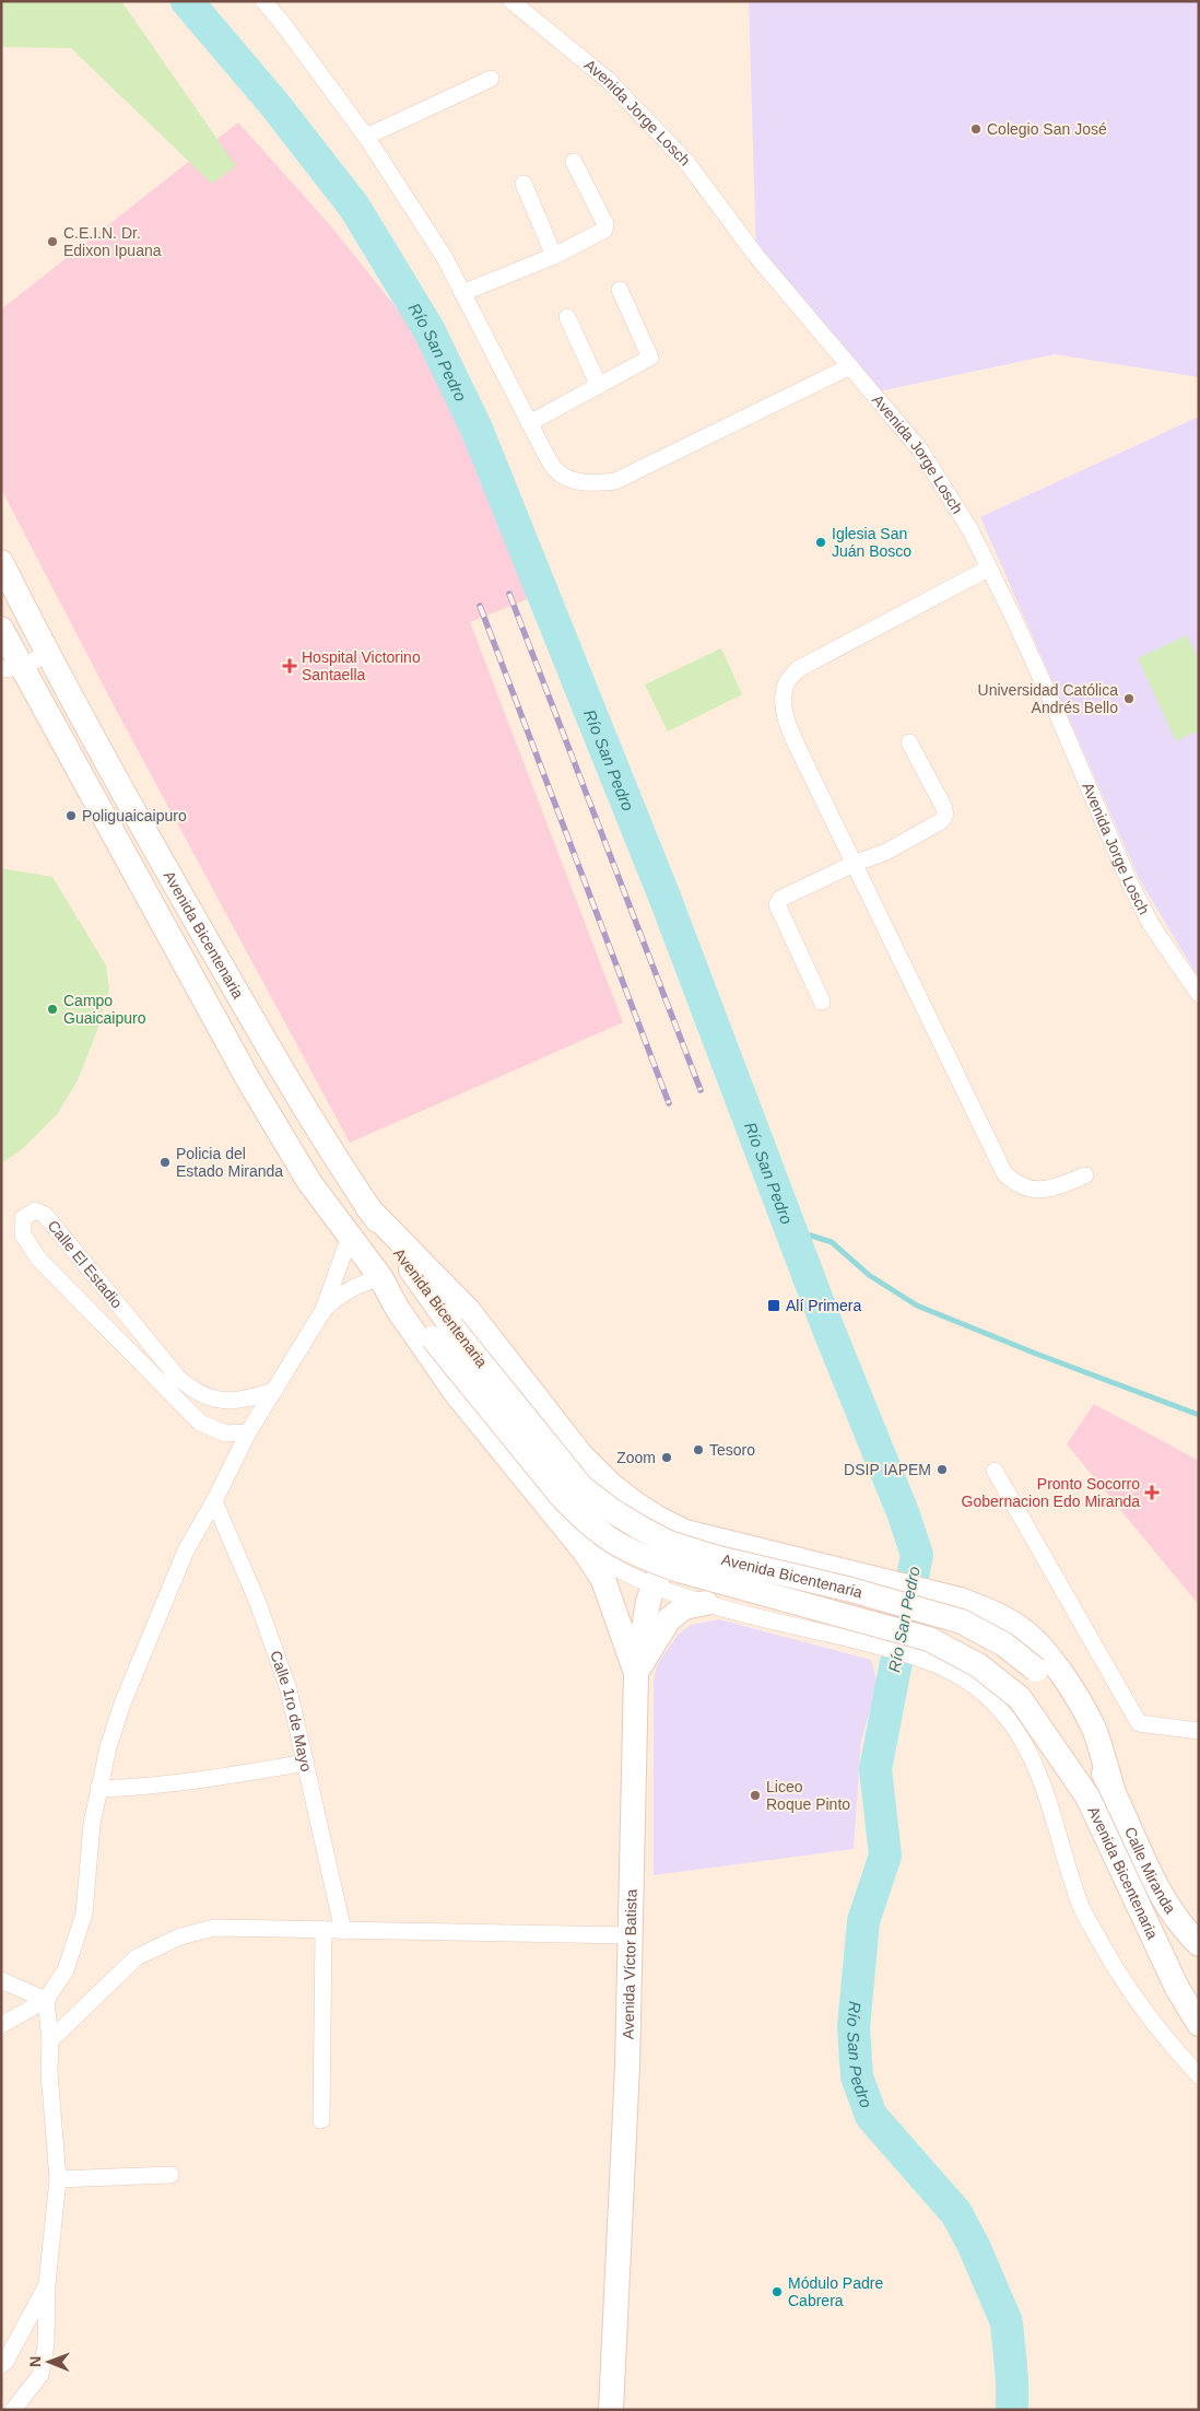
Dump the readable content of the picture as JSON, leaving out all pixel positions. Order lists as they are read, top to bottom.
{
  "streets": {
    "main road": ["Avenida Bicentenaria", "Calle Miranda", "Avenida Víctor Batista"],
    "street": ["Avenida Jorge Losch", "Calle El Estadio", "Calle 1ro de Mayo"]
  },
  "crossings": [
    ["Avenida Bicentenaria", "Calle Miranda"]
  ],
  "water": ["Río San Pedro"],
  "places": {
    "other": [
      "Colegio San José",
      "C.E.I.N. Dr. Edixon Ipuana",
      "Iglesia San Juán Bosco",
      "Universidad Católica Andrés Bello",
      "Poliguaicaipuro",
      "Campo Guaicaipuro",
      "Policia del Estado Miranda",
      "Tesoro",
      "Zoom",
      "DSIP IAPEM",
      "Liceo Roque Pinto",
      "Módulo Padre Cabrera"
    ],
    "health": ["Hospital Victorino Santaella", "Pronto Socorro Gobernacion Edo Miranda"],
    "transit": ["Alí Primera"]
  },
  "north": "left"
}
